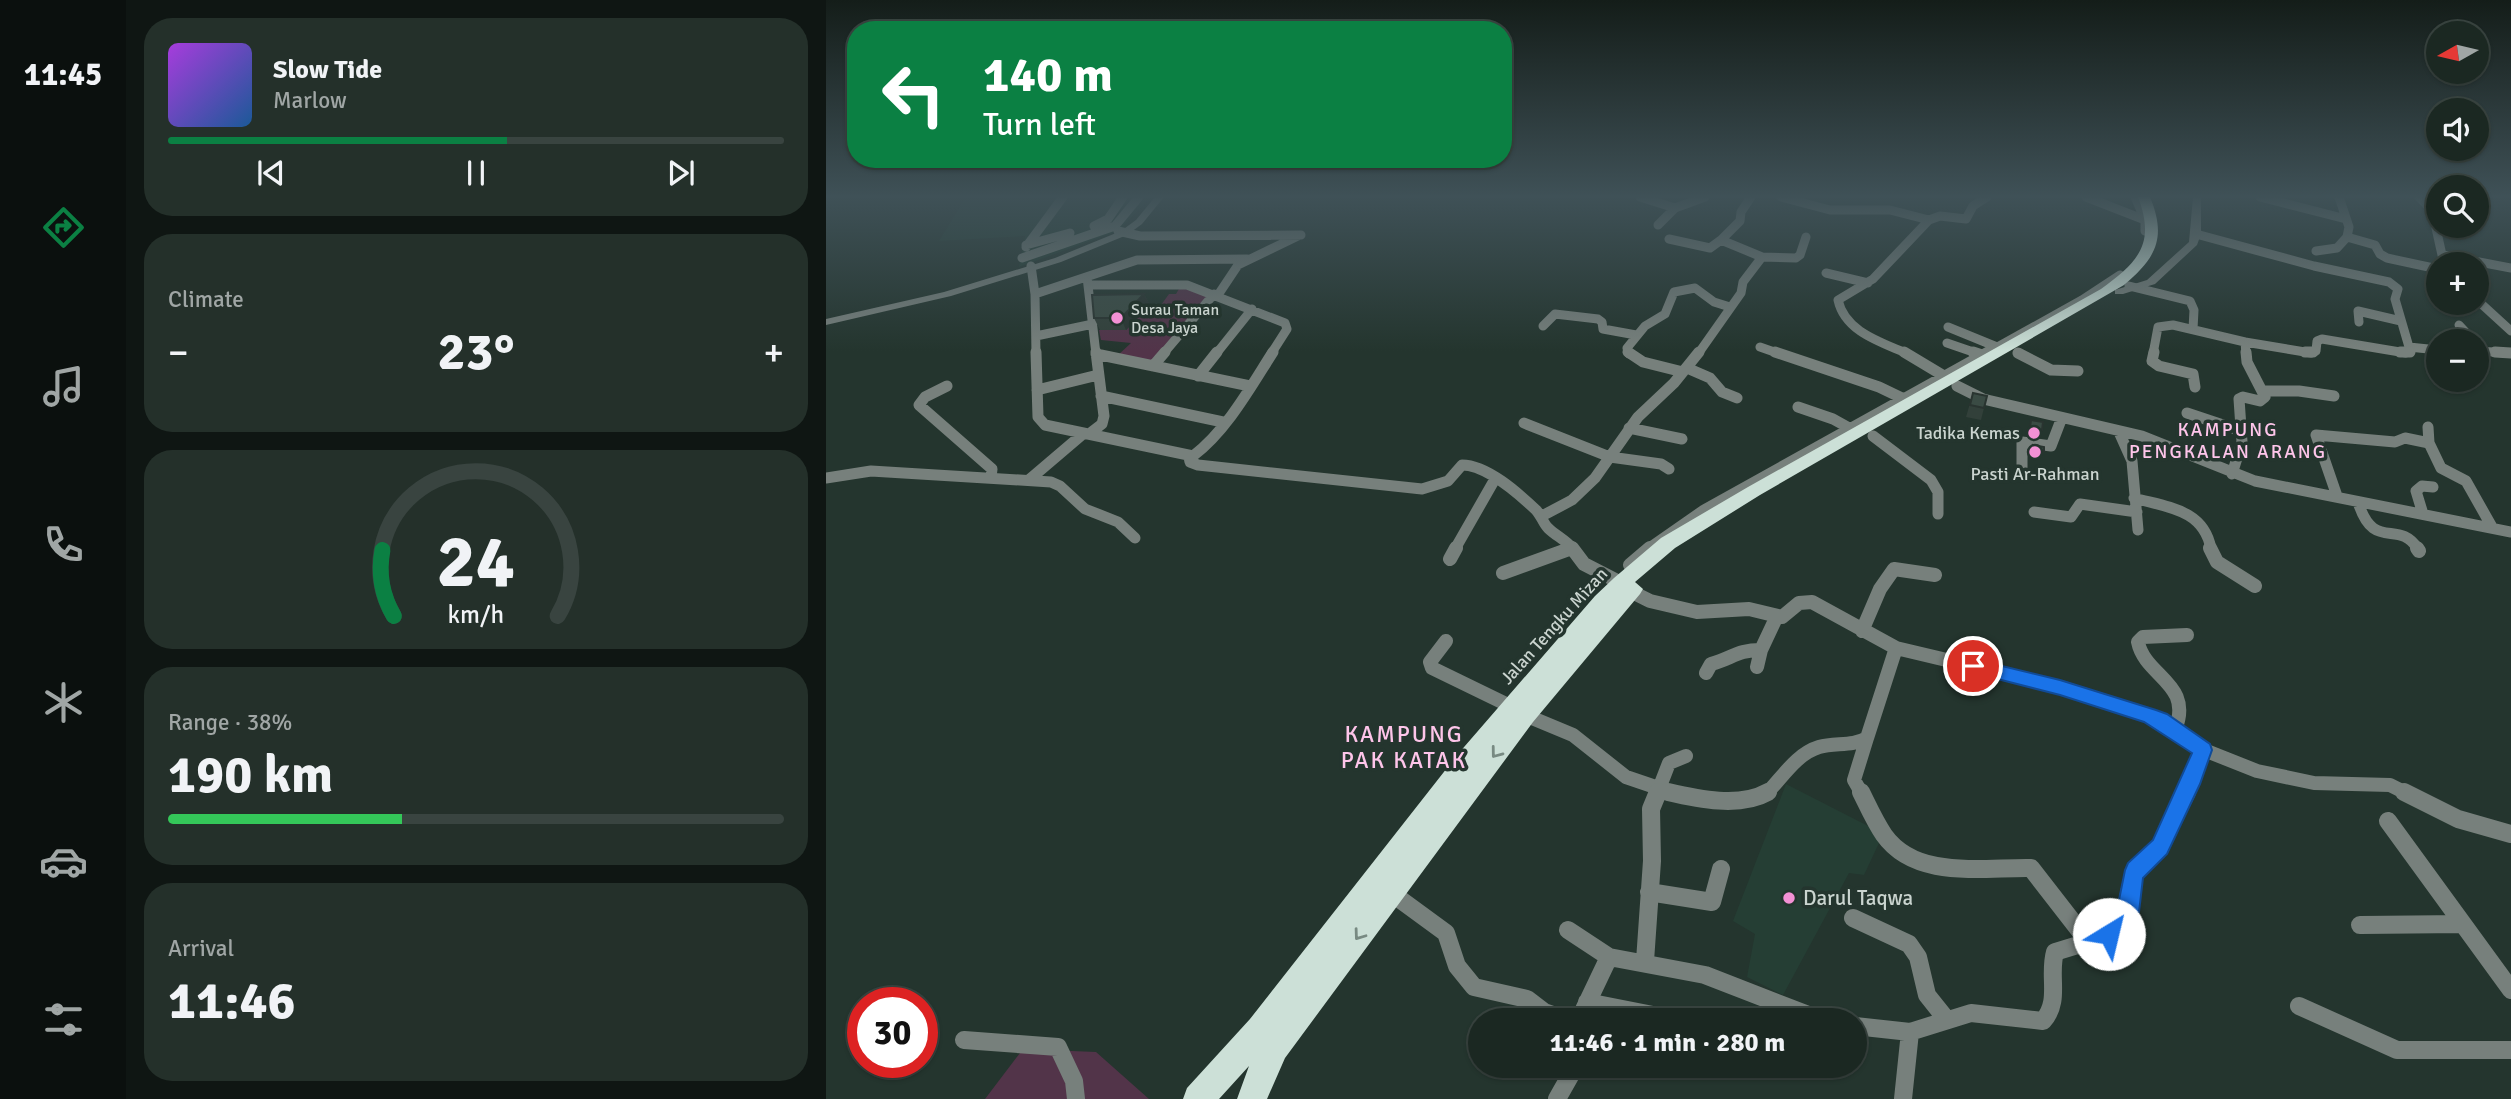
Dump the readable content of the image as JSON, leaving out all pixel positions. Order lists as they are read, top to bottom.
{
  "streets": {
    "highway": ["Jalan Tengku Mizan"]
  },
  "districts": ["KAMPUNG PENGKALAN ARANG", "KAMPUNG PAK KATAK"],
  "places": [
    "Surau Taman Desa Jaya",
    "Tadika Kemas",
    "Pasti Ar-Rahman",
    "Darul Taqwa"
  ],
  "north": "left",
  "page": {
    "tabs": "11:45",
    "map_buttons": ["+", "−"],
    "turn": ["140 m", "Turn left"],
    "song": ["Slow Tide", "Marlow"],
    "tile": [
      "Climate",
      ["Range · 38%", "190 km"],
      ["Arrival", "11:46"]
    ],
    "heat": ["−", "23°", "+"],
    "limit": "30",
    "trip": "11:46 · 1 min · 280 m",
    "gauge": ["24", "km/h"]
  }
}
